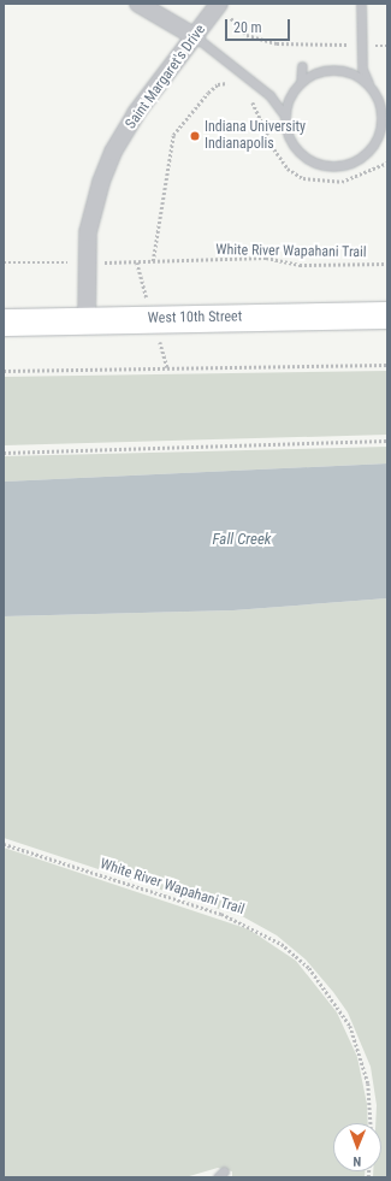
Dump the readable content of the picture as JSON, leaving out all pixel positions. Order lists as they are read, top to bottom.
{
  "streets": {
    "main road": ["West 10th Street"],
    "street": ["Saint Margaret's Drive"],
    "path": ["White River Wapahani Trail"]
  },
  "crossings": [
    ["Saint Margaret's Drive", "West 10th Street"]
  ],
  "water": ["Fall Creek"],
  "places": ["Indiana University Indianapolis"],
  "scale_bar": "20 m",
  "north": "bottom"
}
